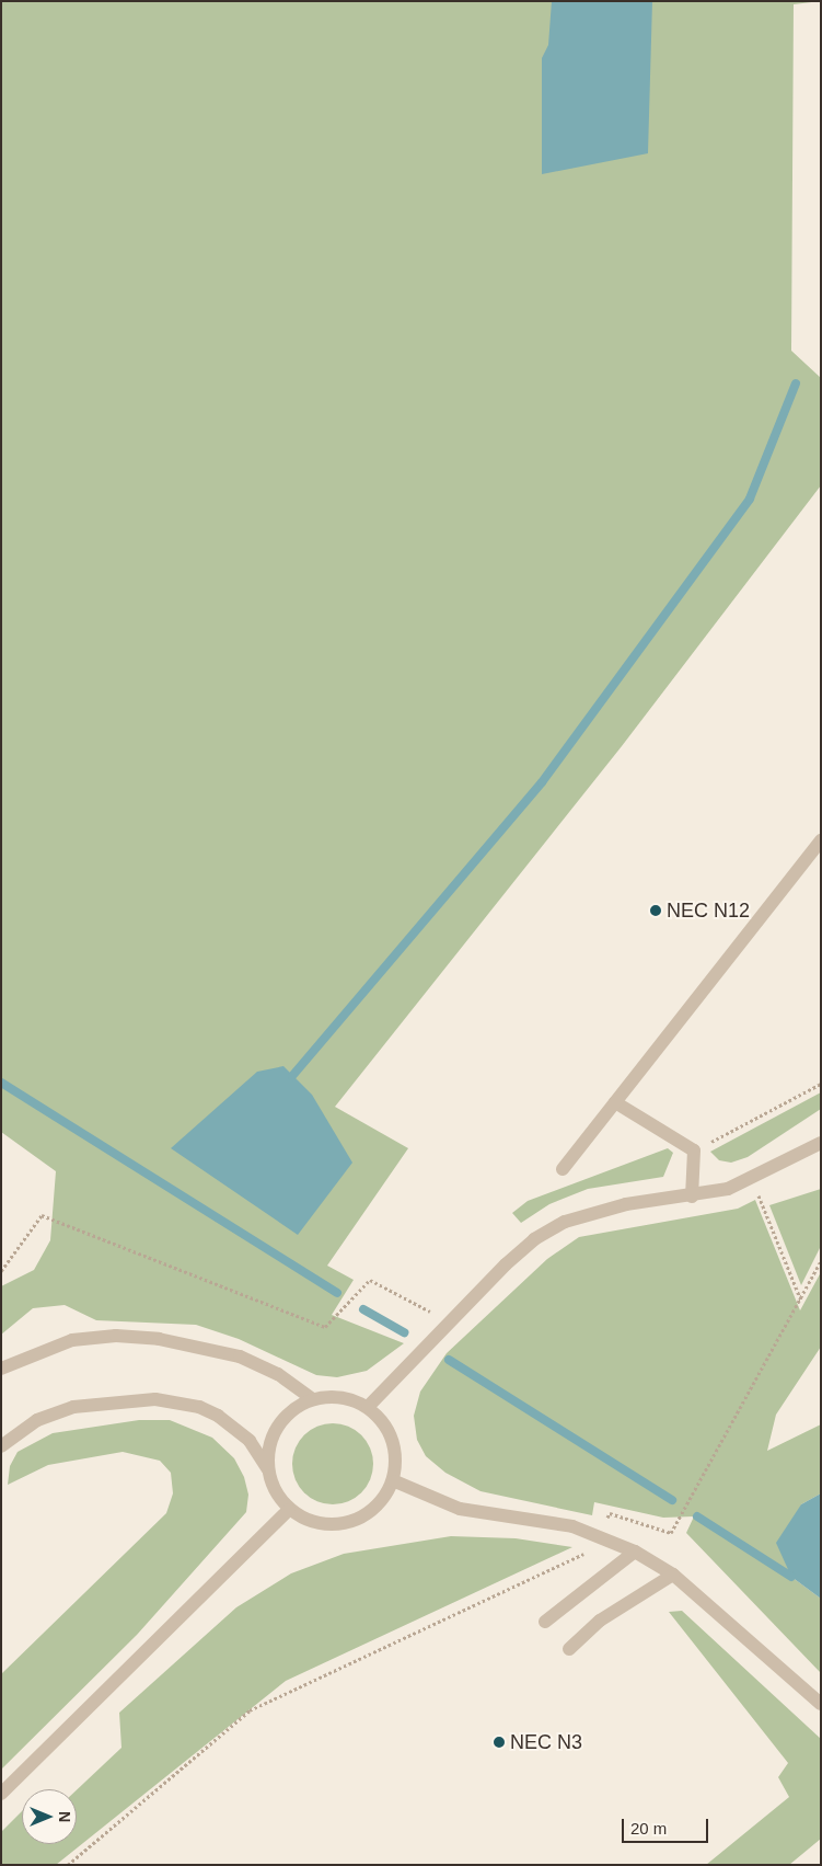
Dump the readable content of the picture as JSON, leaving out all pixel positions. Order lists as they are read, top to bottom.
{
  "places": ["NEC N12", "NEC N3"],
  "scale_bar": "20 m",
  "north": "right"
}
